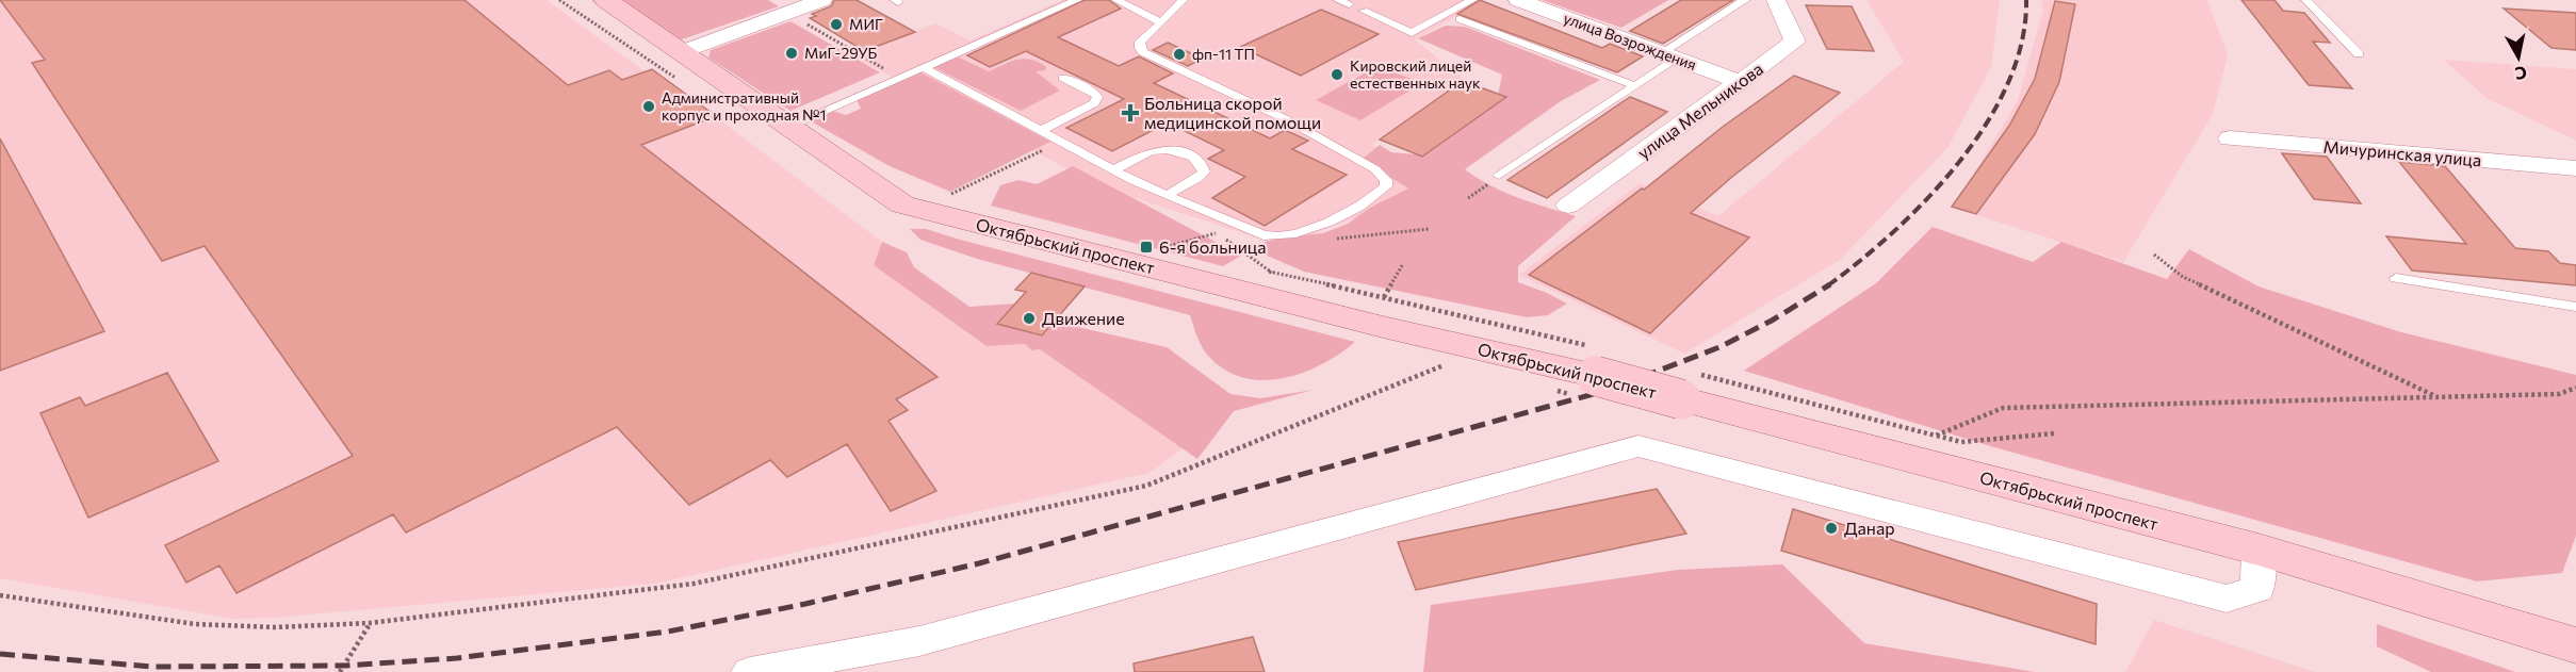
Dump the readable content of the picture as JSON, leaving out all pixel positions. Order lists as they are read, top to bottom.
{
  "streets": {
    "main road": ["Октябрьский проспект"],
    "street": ["улица Возрождения", "улица Мельникова", "Мичуринская улица"]
  },
  "crossings": [
    ["улица Возрождения", "улица Мельникова"]
  ],
  "places": {
    "other": [
      "МИГ",
      "МиГ-29УБ",
      "фп-11 ТП",
      "Кировский лицей естественных наук",
      "Административный корпус и проходная №1",
      "Движение",
      "Данар"
    ],
    "health": ["Больница скорой медицинской помощи"],
    "transit": ["6-я больница"]
  },
  "north": "bottom"
}
